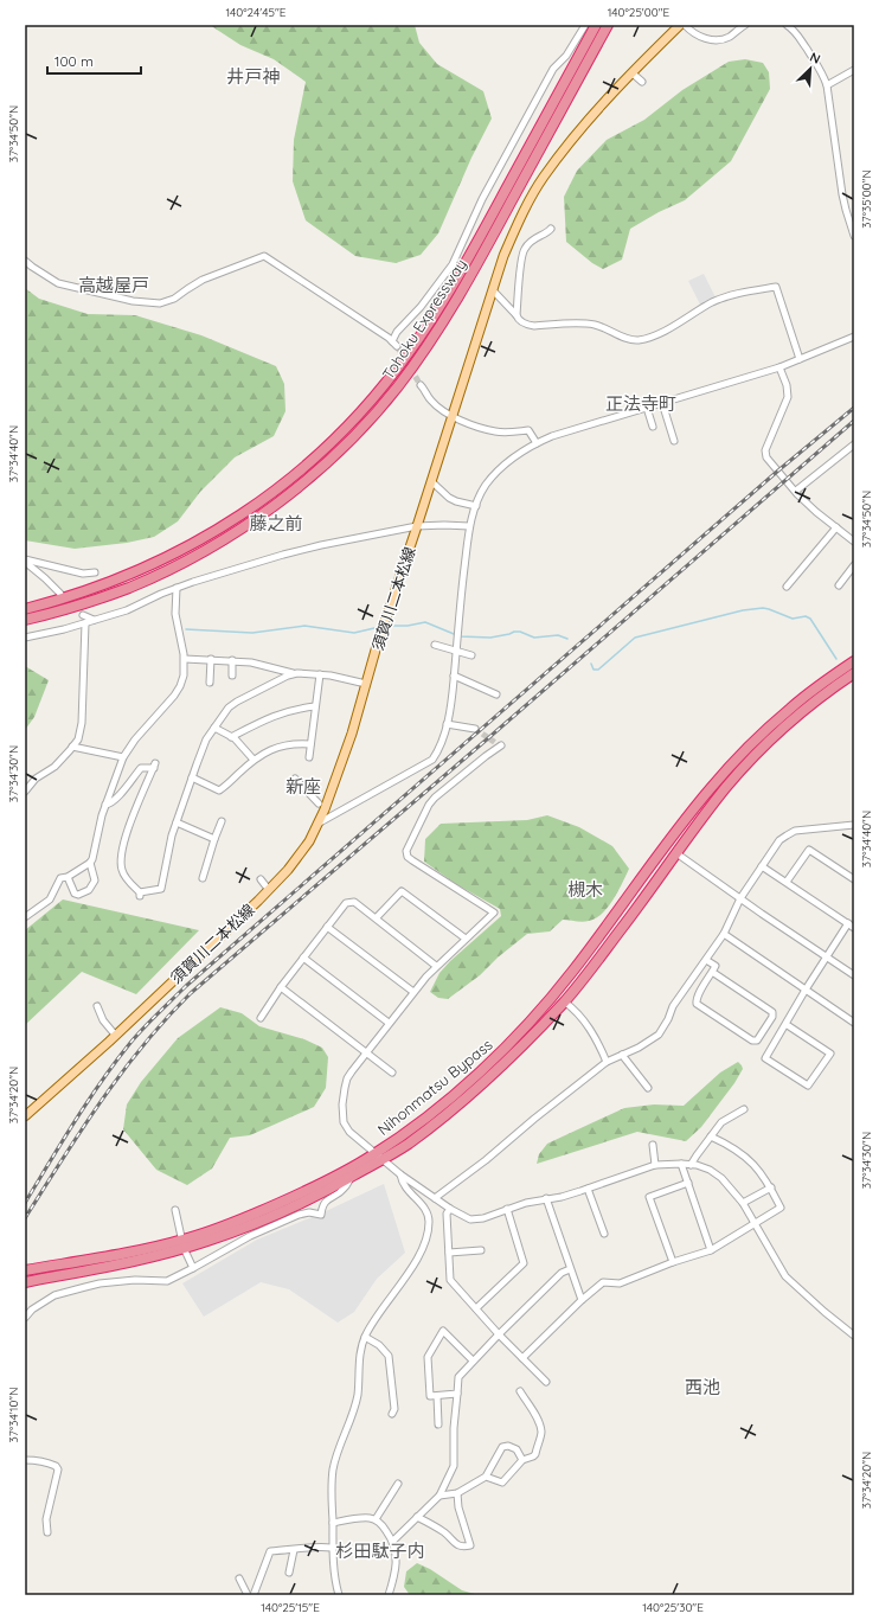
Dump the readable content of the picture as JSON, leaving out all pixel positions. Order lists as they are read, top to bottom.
{
  "streets": {
    "highway": ["Tohoku Expressway", "Nihonmatsu Bypass"],
    "main road": ["須賀川二本松線"]
  },
  "districts": [
    "井戸神",
    "高越屋戸",
    "正法寺町",
    "藤之前",
    "新座",
    "槻木",
    "西池",
    "杉田駄子内"
  ],
  "scale_bar": "100 m",
  "north": "top right",
  "coordinates": [
    "140°24'45\"E",
    "140°25'00\"E",
    "37°34'50\"N",
    "37°35'00\"N",
    "37°34'40\"N",
    "37°34'30\"N",
    "37°34'20\"N",
    "37°34'10\"N",
    "140°25'15\"E",
    "140°25'30\"E"
  ]
}
